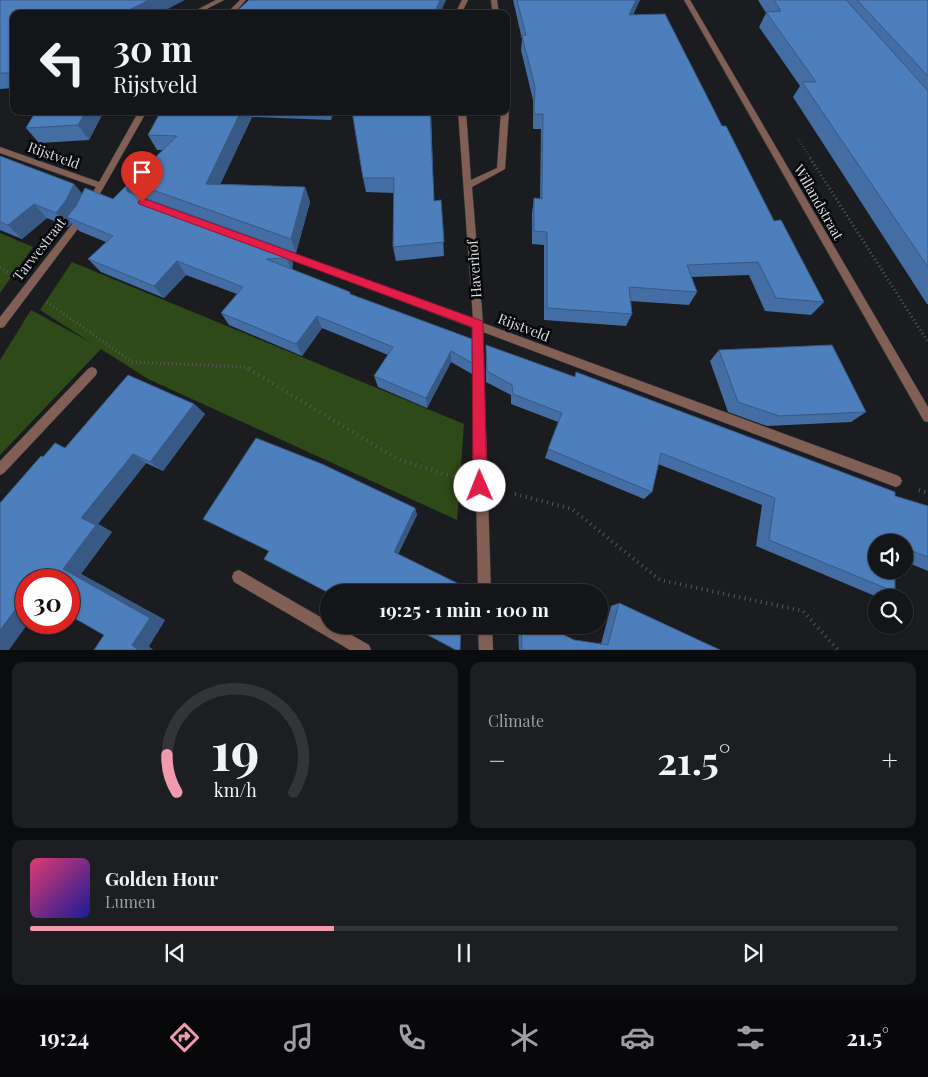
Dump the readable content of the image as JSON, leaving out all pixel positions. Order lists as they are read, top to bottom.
{
  "streets": {
    "street": [
      "Rijstveld",
      "Willandstraat",
      "Tarwestraat",
      "Haverhof"
    ]
  },
  "crossings": [
    ["Rijstveld", "Tarwestraat"],
    ["Rijstveld", "Haverhof"]
  ],
  "page": {
    "turn": ["30 m", "Rijstveld"],
    "limit": "30",
    "trip": "19:25 · 1 min · 100 m",
    "tile": "Climate",
    "heat": ["−", "21.5°", "+"],
    "song": ["Golden Hour", "Lumen"],
    "tabs": ["19:24", "21.5°"],
    "gauge": ["19", "km/h"]
  }
}
